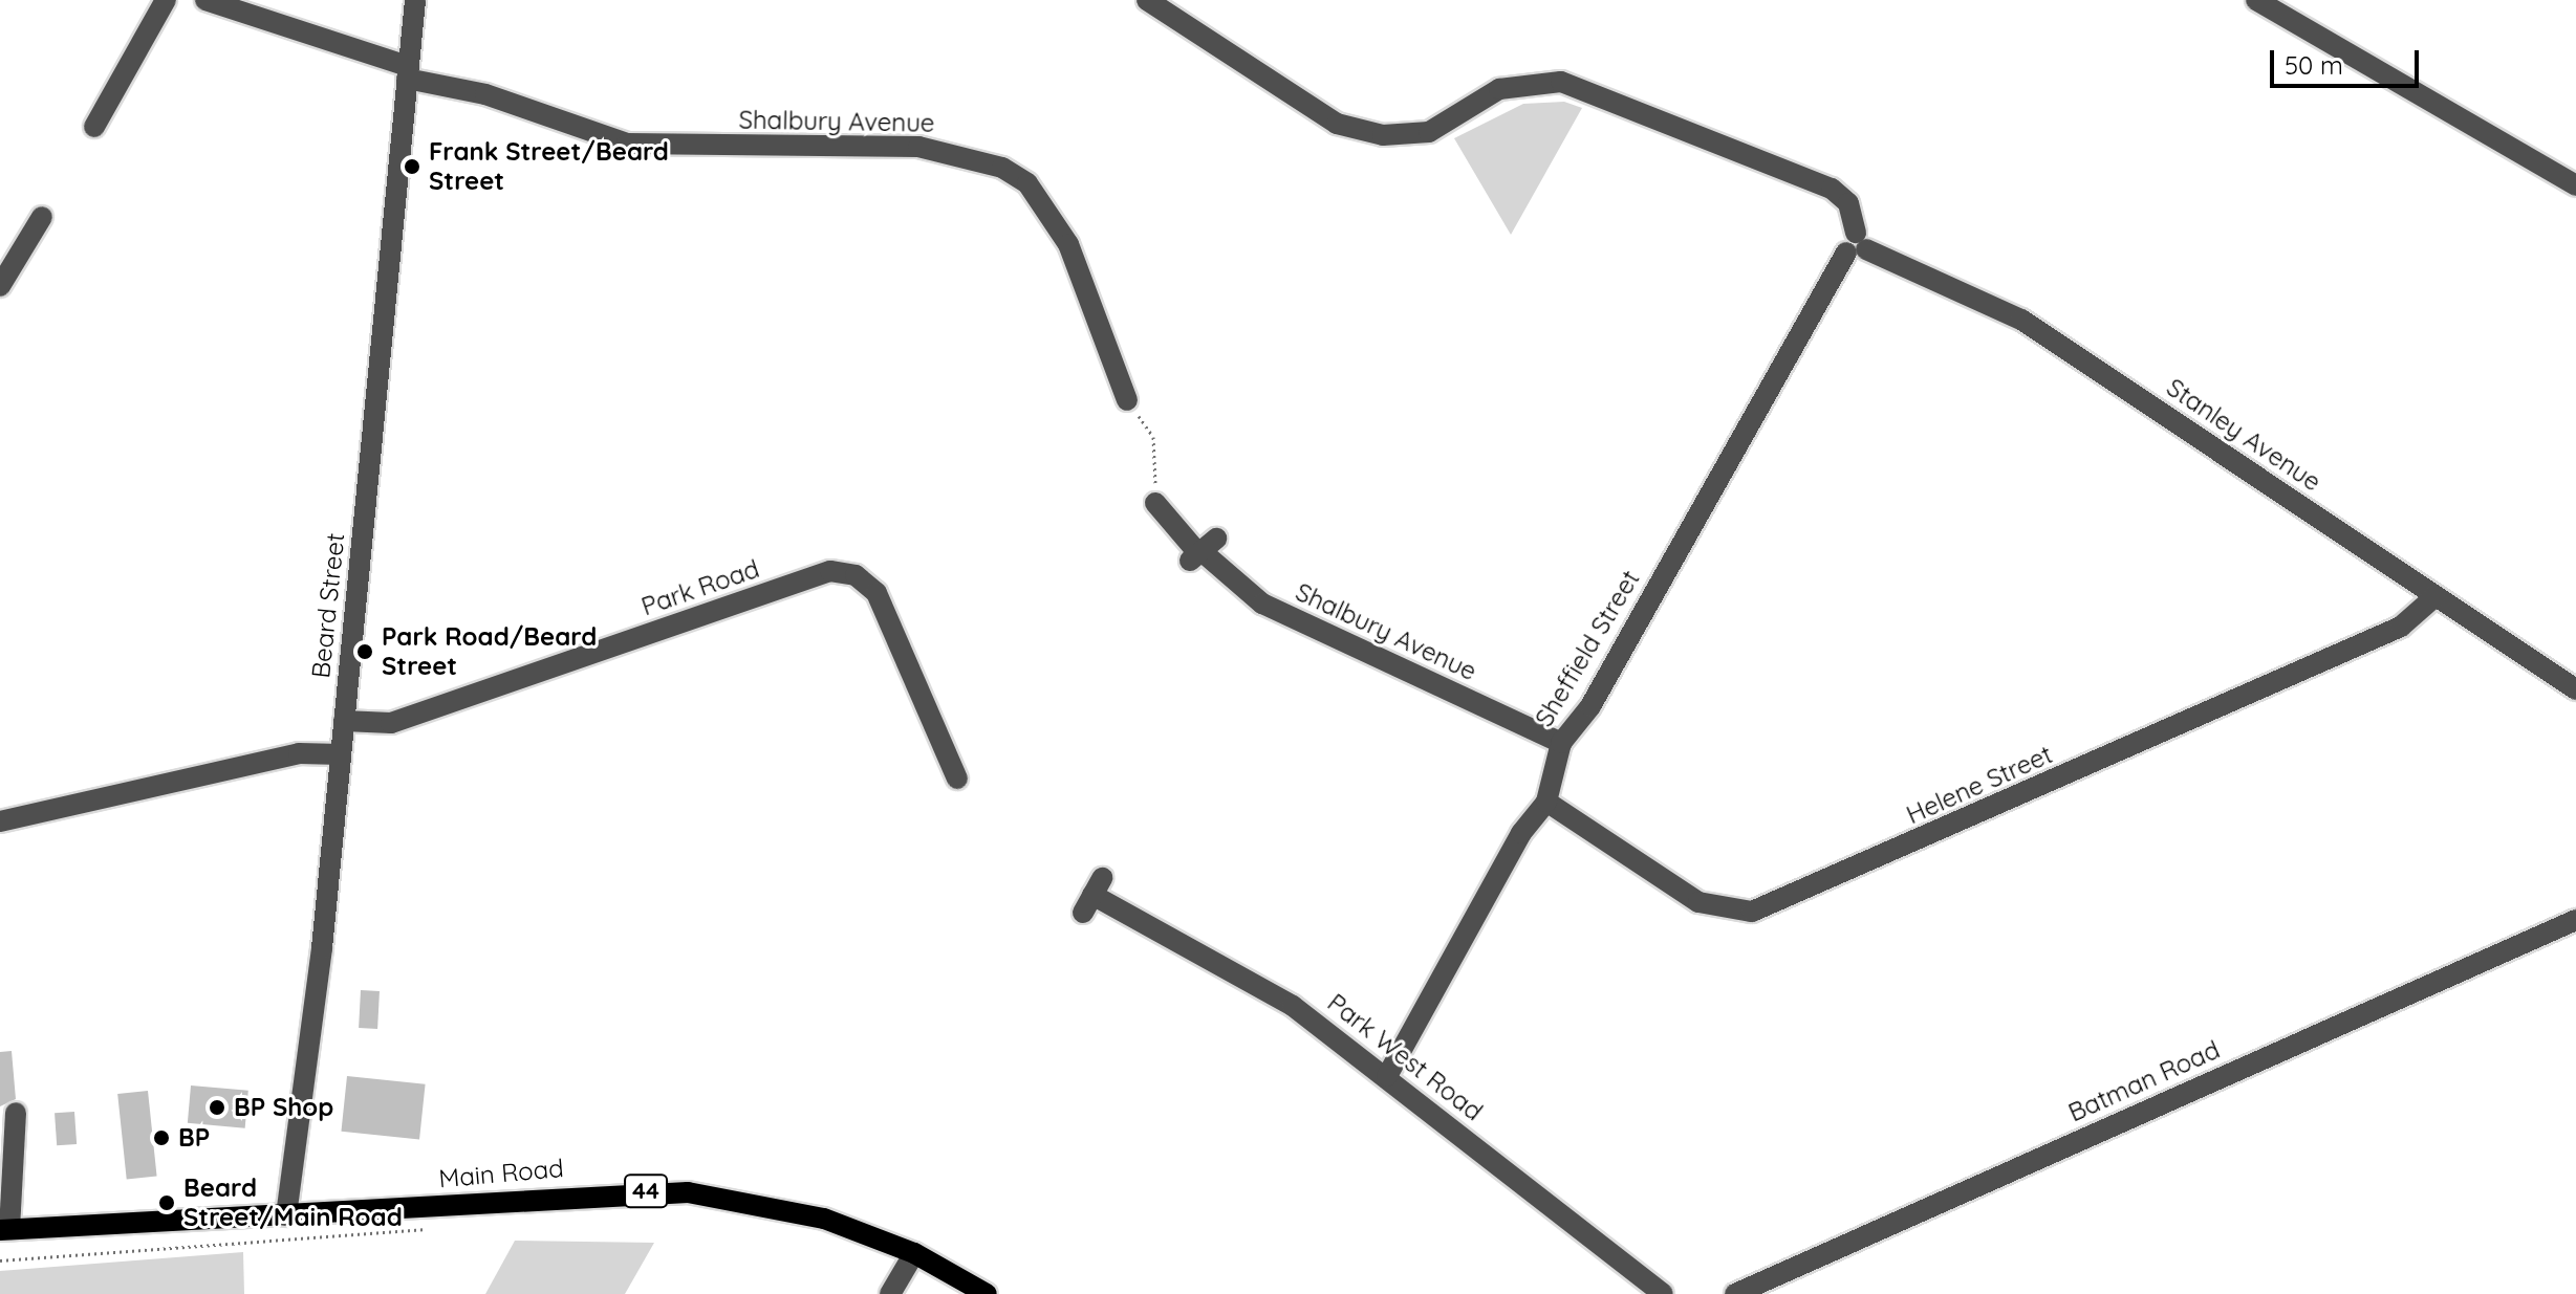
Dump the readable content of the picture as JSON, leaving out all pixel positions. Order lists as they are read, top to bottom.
{
  "streets": {
    "main road": ["Main Road", "44"],
    "street": [
      "Shalbury Avenue",
      "Stanley Avenue",
      "Park Road",
      "Beard Street",
      "Sheffield Street",
      "Helene Street",
      "Park West Road",
      "Batman Road"
    ]
  },
  "crossings": [
    ["Shalbury Avenue", "Beard Street"],
    ["Shalbury Avenue", "Sheffield Street"],
    ["Stanley Avenue", "Sheffield Street"],
    ["Stanley Avenue", "Helene Street"],
    ["Park Road", "Beard Street"],
    ["Beard Street", "Main Road"],
    ["Sheffield Street", "Helene Street"],
    ["Sheffield Street", "Park West Road"]
  ],
  "places": [
    "Frank Street/Beard Street",
    "Park Road/Beard Street",
    "BP Shop",
    "BP",
    "Beard Street/Main Road"
  ],
  "scale_bar": "50 m"
}
